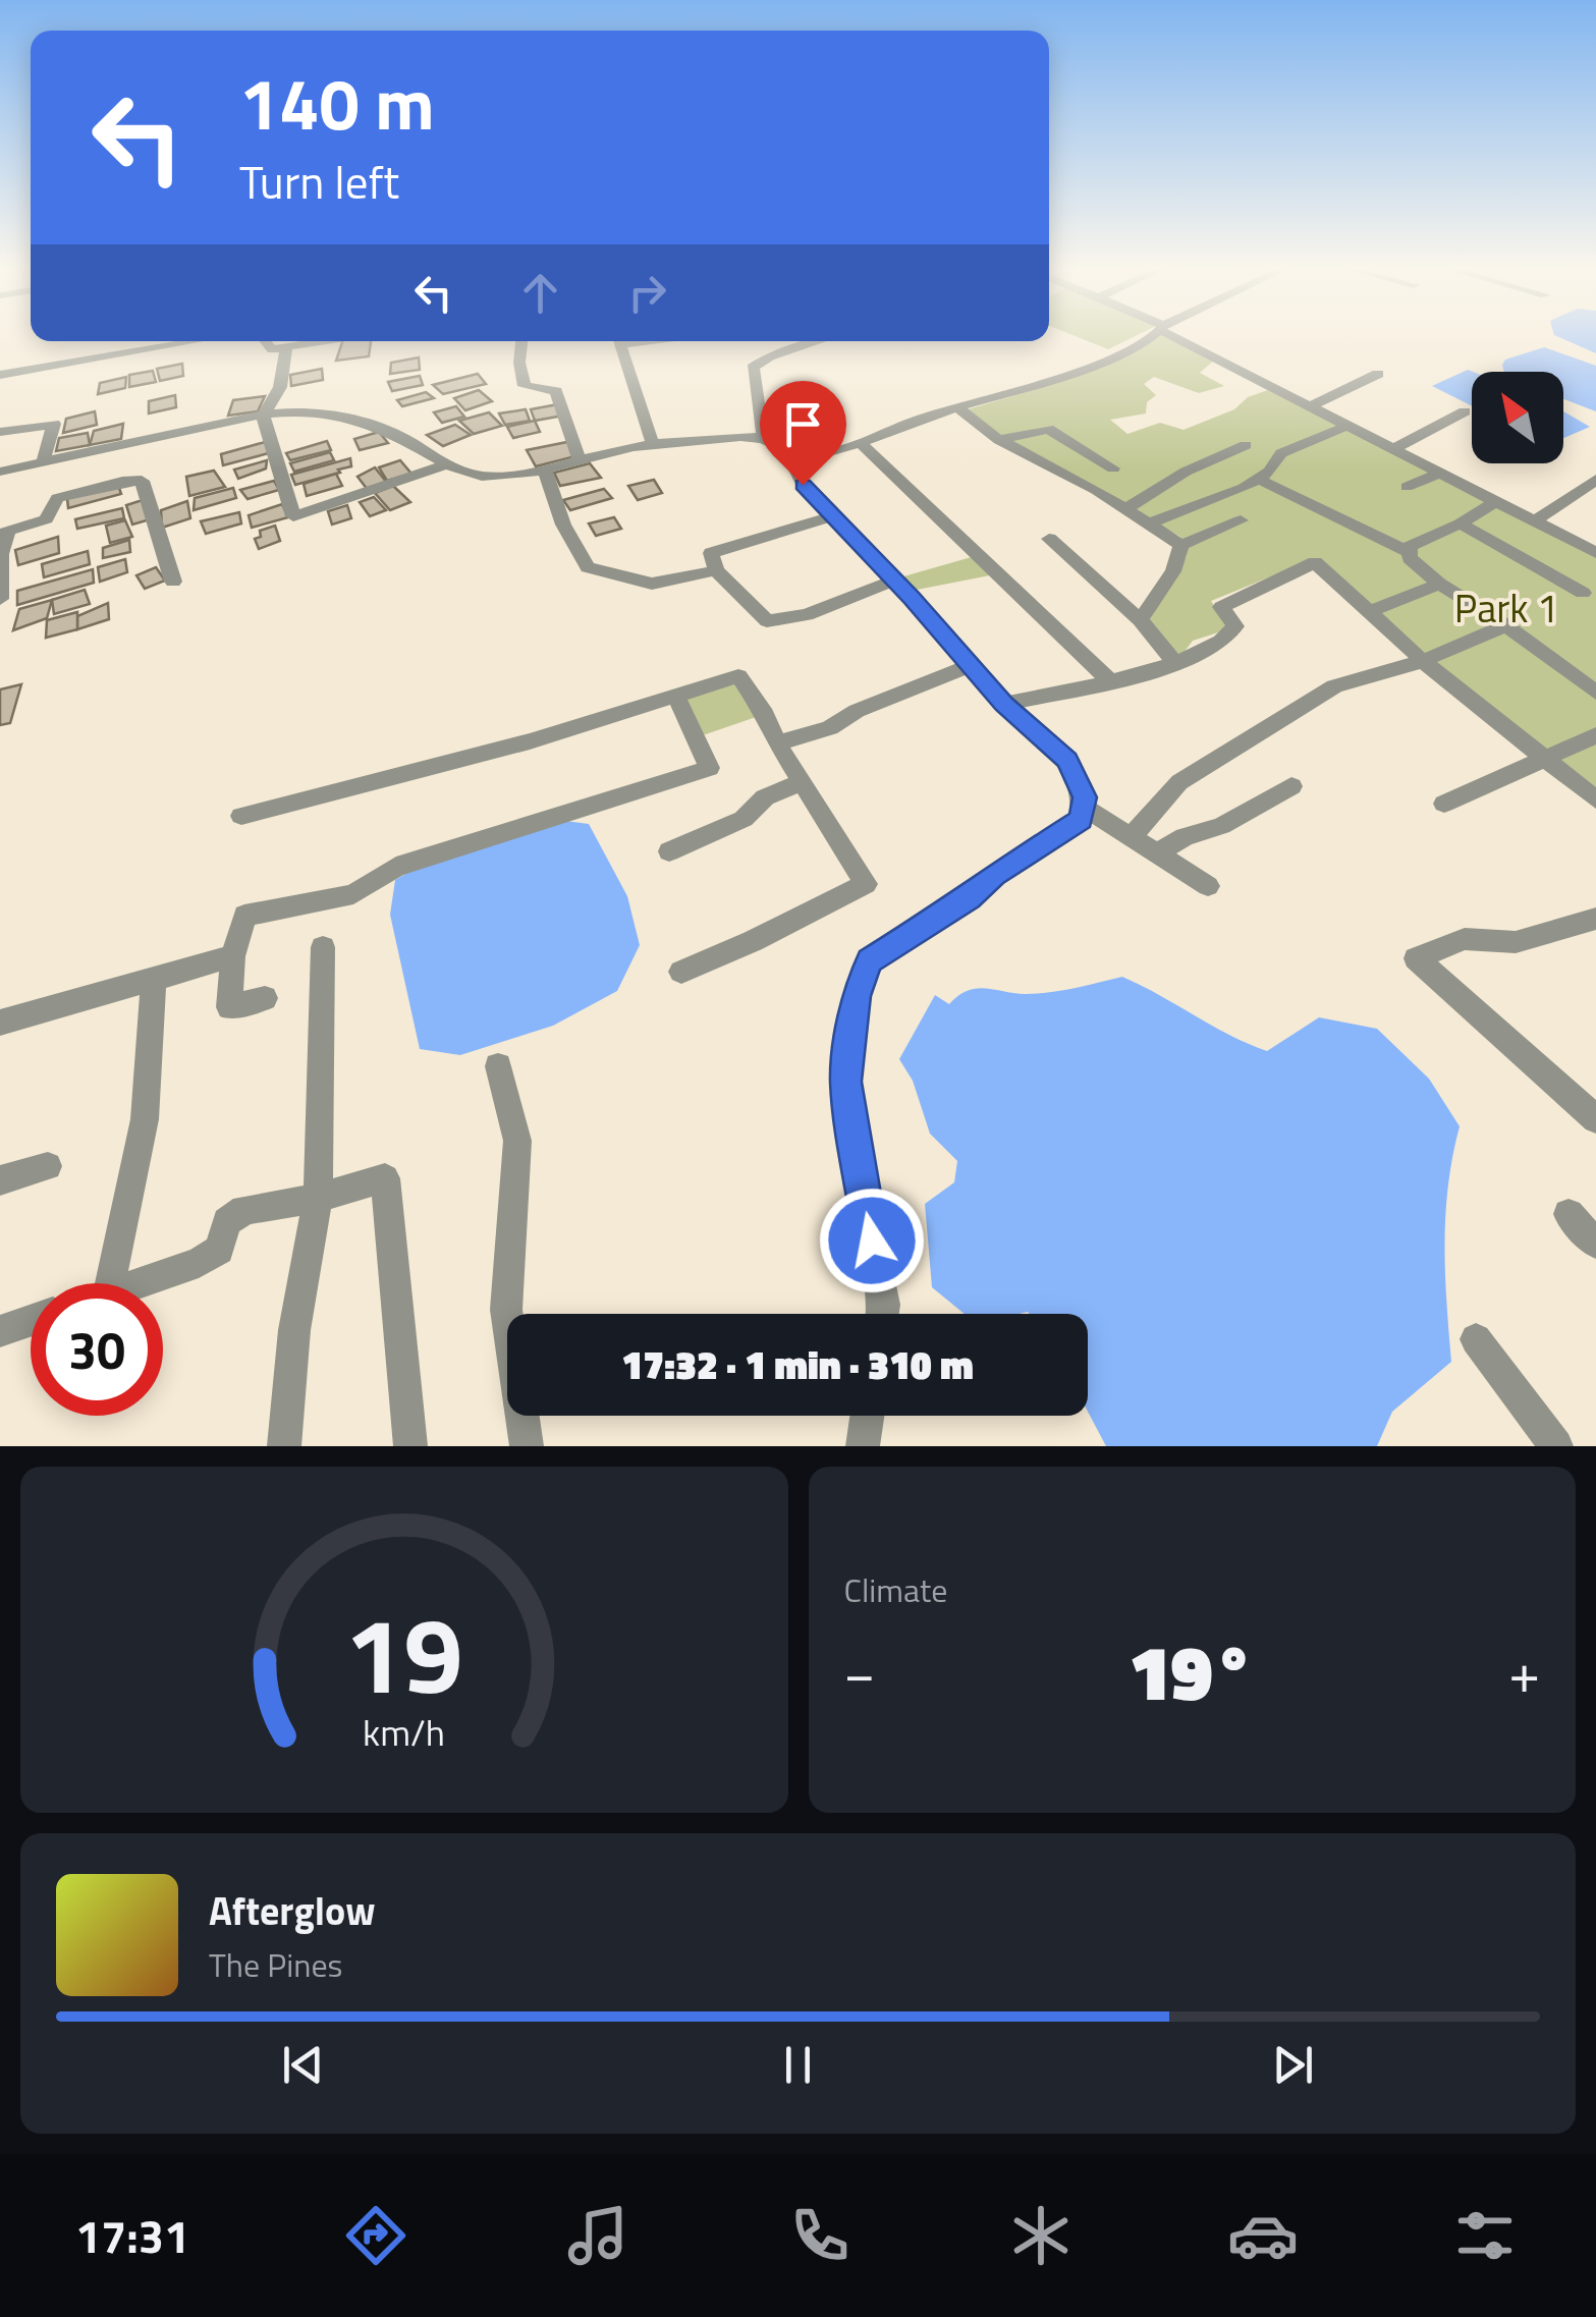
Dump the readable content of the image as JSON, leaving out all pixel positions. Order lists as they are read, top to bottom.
{
  "parks": ["Park 1"],
  "north": "top left",
  "page": {
    "turn": ["140 m", "Turn left"],
    "limit": "30",
    "trip": "17:32 · 1 min · 310 m",
    "tile": "Climate",
    "heat": ["−", "19°", "+"],
    "song": ["Afterglow", "The Pines"],
    "tabs": "17:31",
    "gauge": ["19", "km/h"]
  }
}
